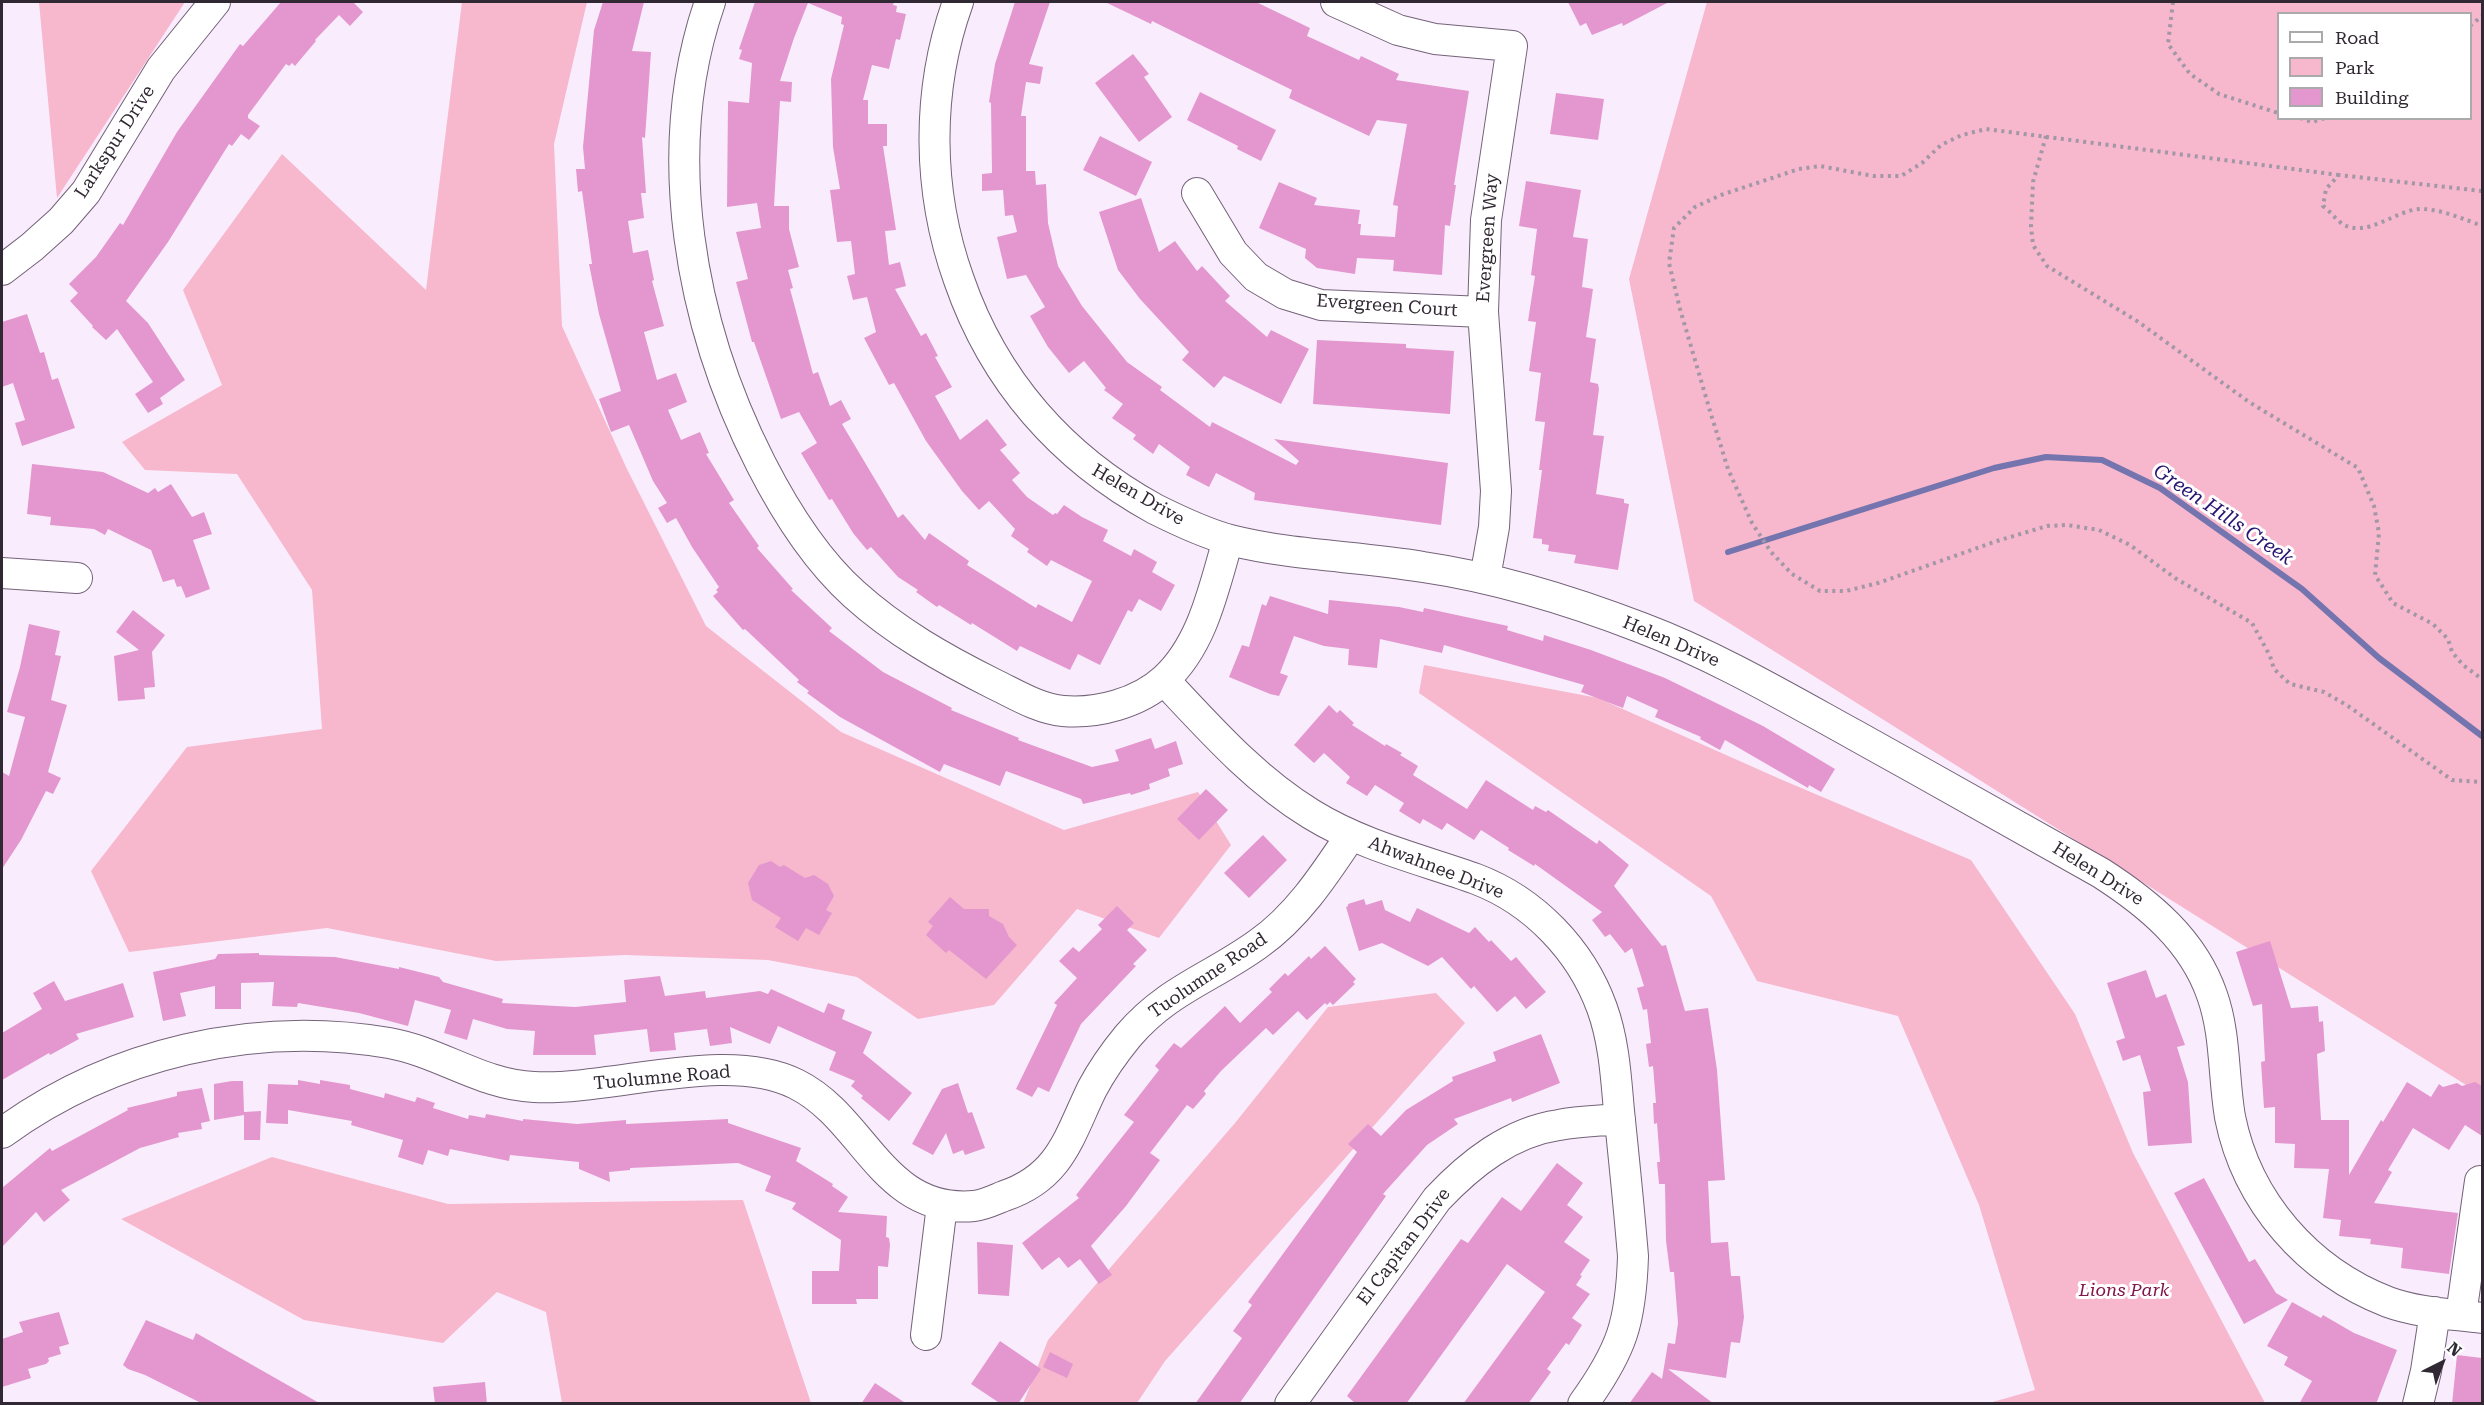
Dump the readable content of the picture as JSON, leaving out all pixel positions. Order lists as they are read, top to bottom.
{
  "streets": {
    "street": [
      "Larkspur Drive",
      "Evergreen Way",
      "Evergreen Court",
      "Helen Drive",
      "Ahwahnee Drive",
      "Tuolumne Road",
      "El Capitan Drive"
    ]
  },
  "crossings": [
    ["Evergreen Way", "Evergreen Court"],
    ["Evergreen Way", "Helen Drive"],
    ["Ahwahnee Drive", "Tuolumne Road"],
    ["Ahwahnee Drive", "El Capitan Drive"]
  ],
  "water": ["Green Hills Creek"],
  "parks": ["Lions Park"],
  "legend": ["Road", "Park", "Building"],
  "north": "top right"
}
